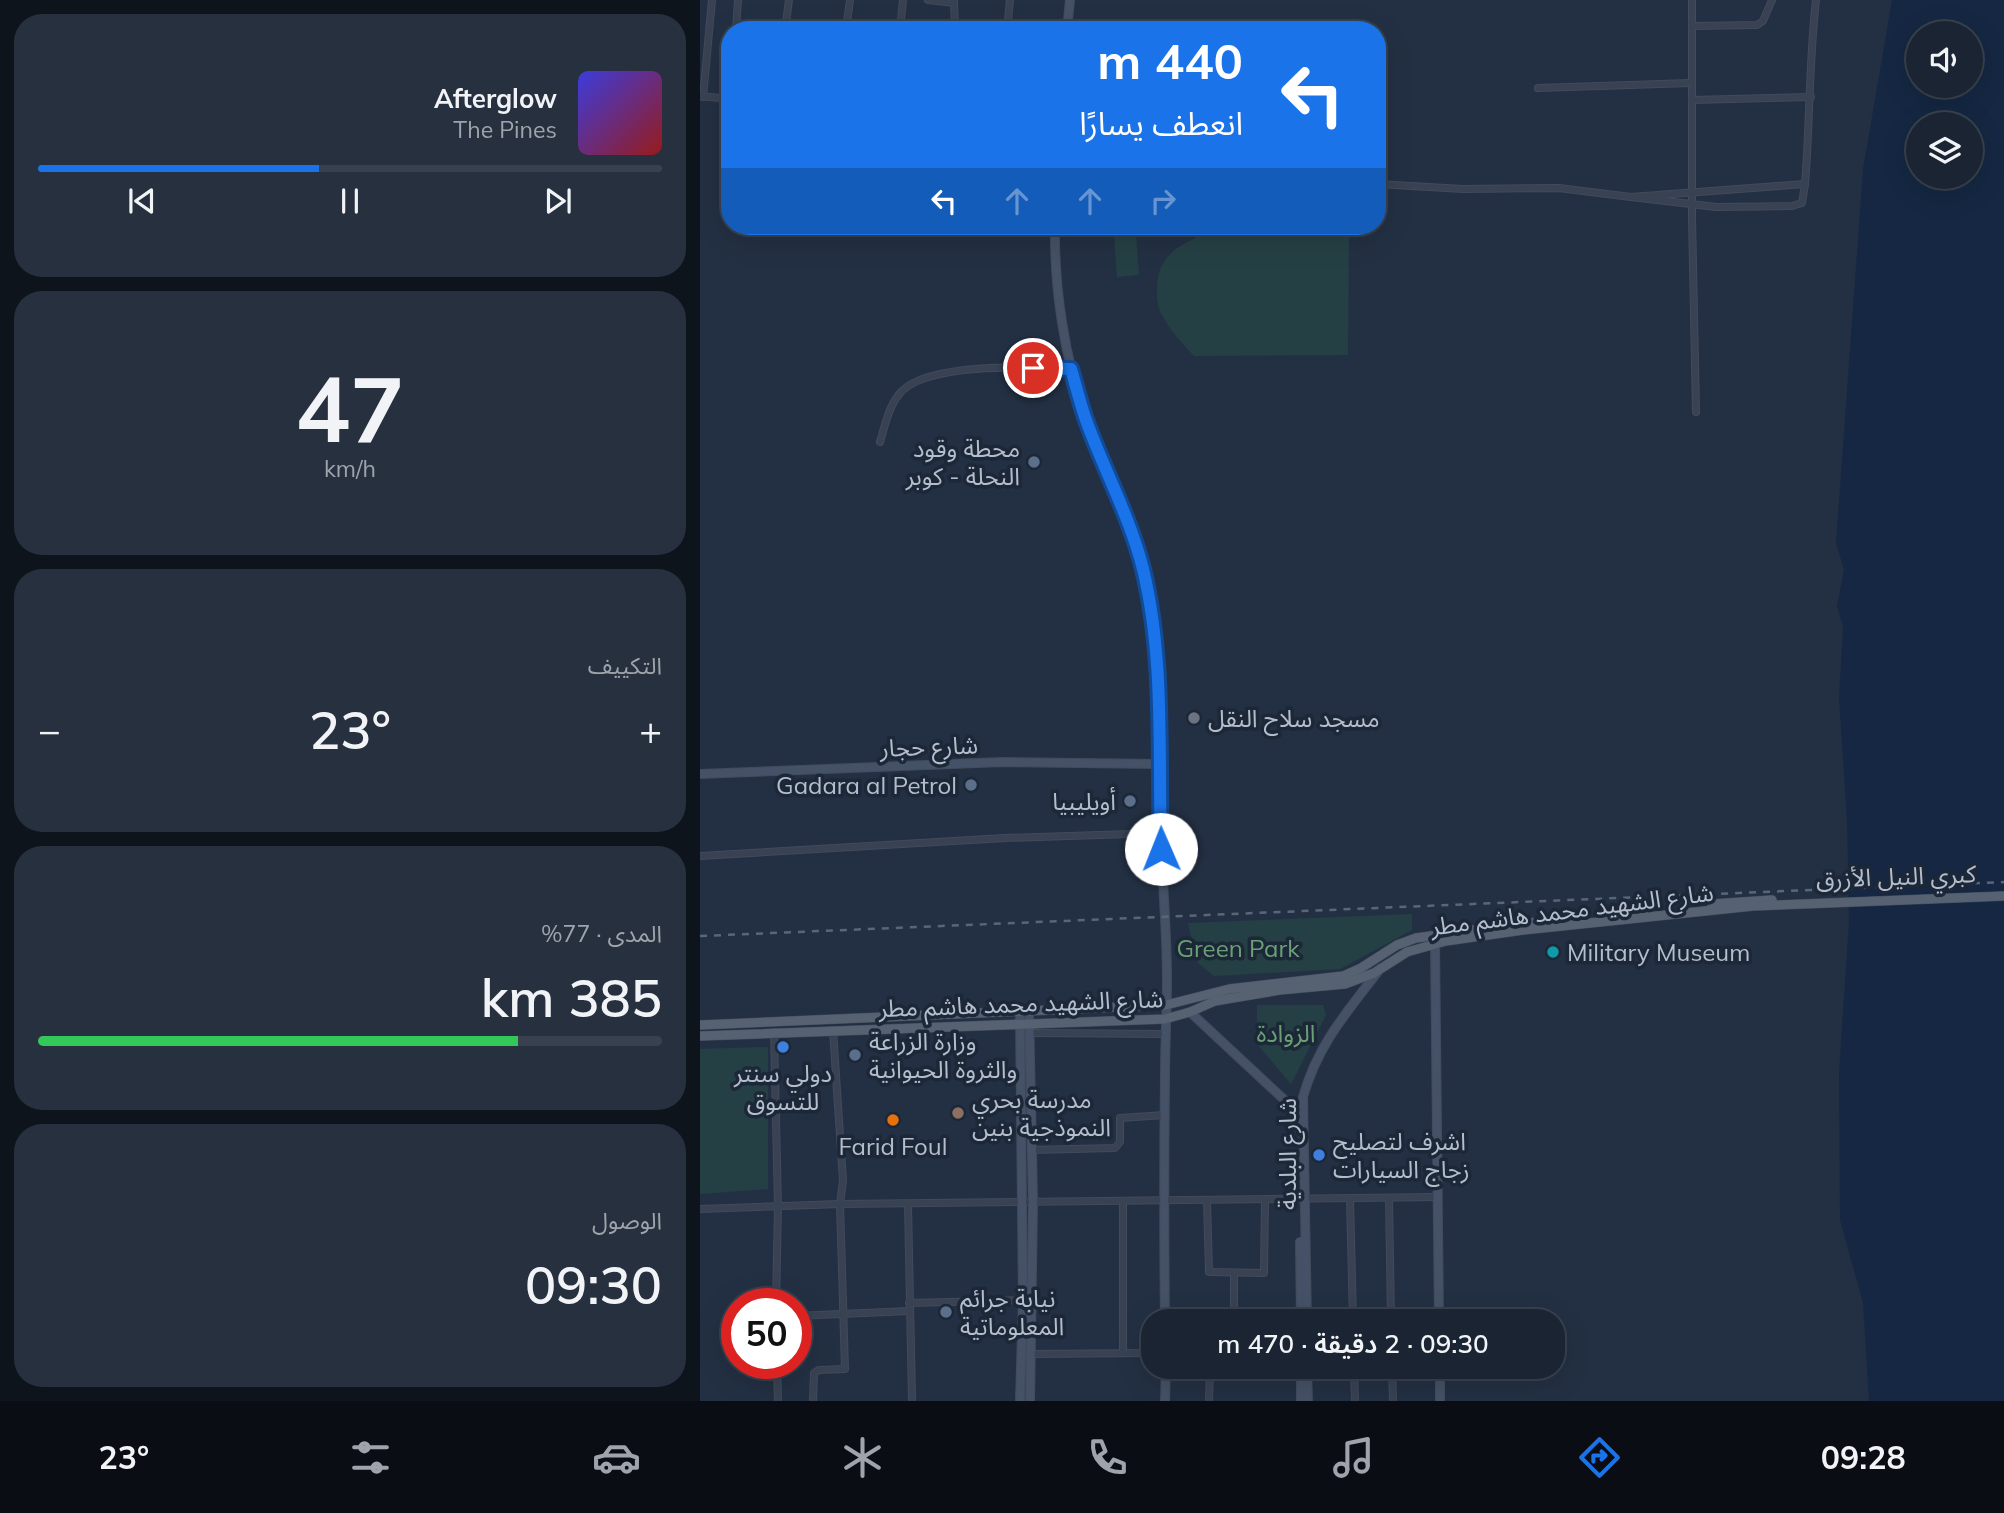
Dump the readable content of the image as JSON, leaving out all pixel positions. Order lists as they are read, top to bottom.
{
  "streets": {
    "main road": [
      "شارع حجار",
      "كبري النيل الأزرق",
      "شارع الشهيد محمد هاشم مطر",
      "شارع البلدية"
    ]
  },
  "crossings": [
    ["كبري النيل الأزرق", "شارع الشهيد محمد هاشم مطر"],
    ["شارع الشهيد محمد هاشم مطر", "شارع البلدية"]
  ],
  "parks": ["Green Park", "الزوادة"],
  "places": [
    "محطة وقود النحلة - كوبر",
    "مسجد سلاح النقل",
    "Gadara al Petrol",
    "أويليبيا",
    "Military Museum",
    "دولي سنتر للتسوق",
    "وزارة الزراعة والثروة الحيوانية",
    "مدرسة بحري النموذجية بنين",
    "Farid Foul",
    "اشرف لتصليح زجاج السيارات",
    "نيابة جرائم المعلوماتية"
  ],
  "page": {
    "turn": ["440 m", "انعطف يسارًا"],
    "song": ["Afterglow", "The Pines"],
    "tile": [
      ["47", "km/h"],
      "التكييف",
      ["المدى · 77%", "385 km"],
      ["الوصول", "09:30"]
    ],
    "heat": ["−", "23°", "+"],
    "limit": "50",
    "trip": "09:30 · 2 دقيقة · 470 m",
    "tabs": ["09:28", "23°"]
  }
}
